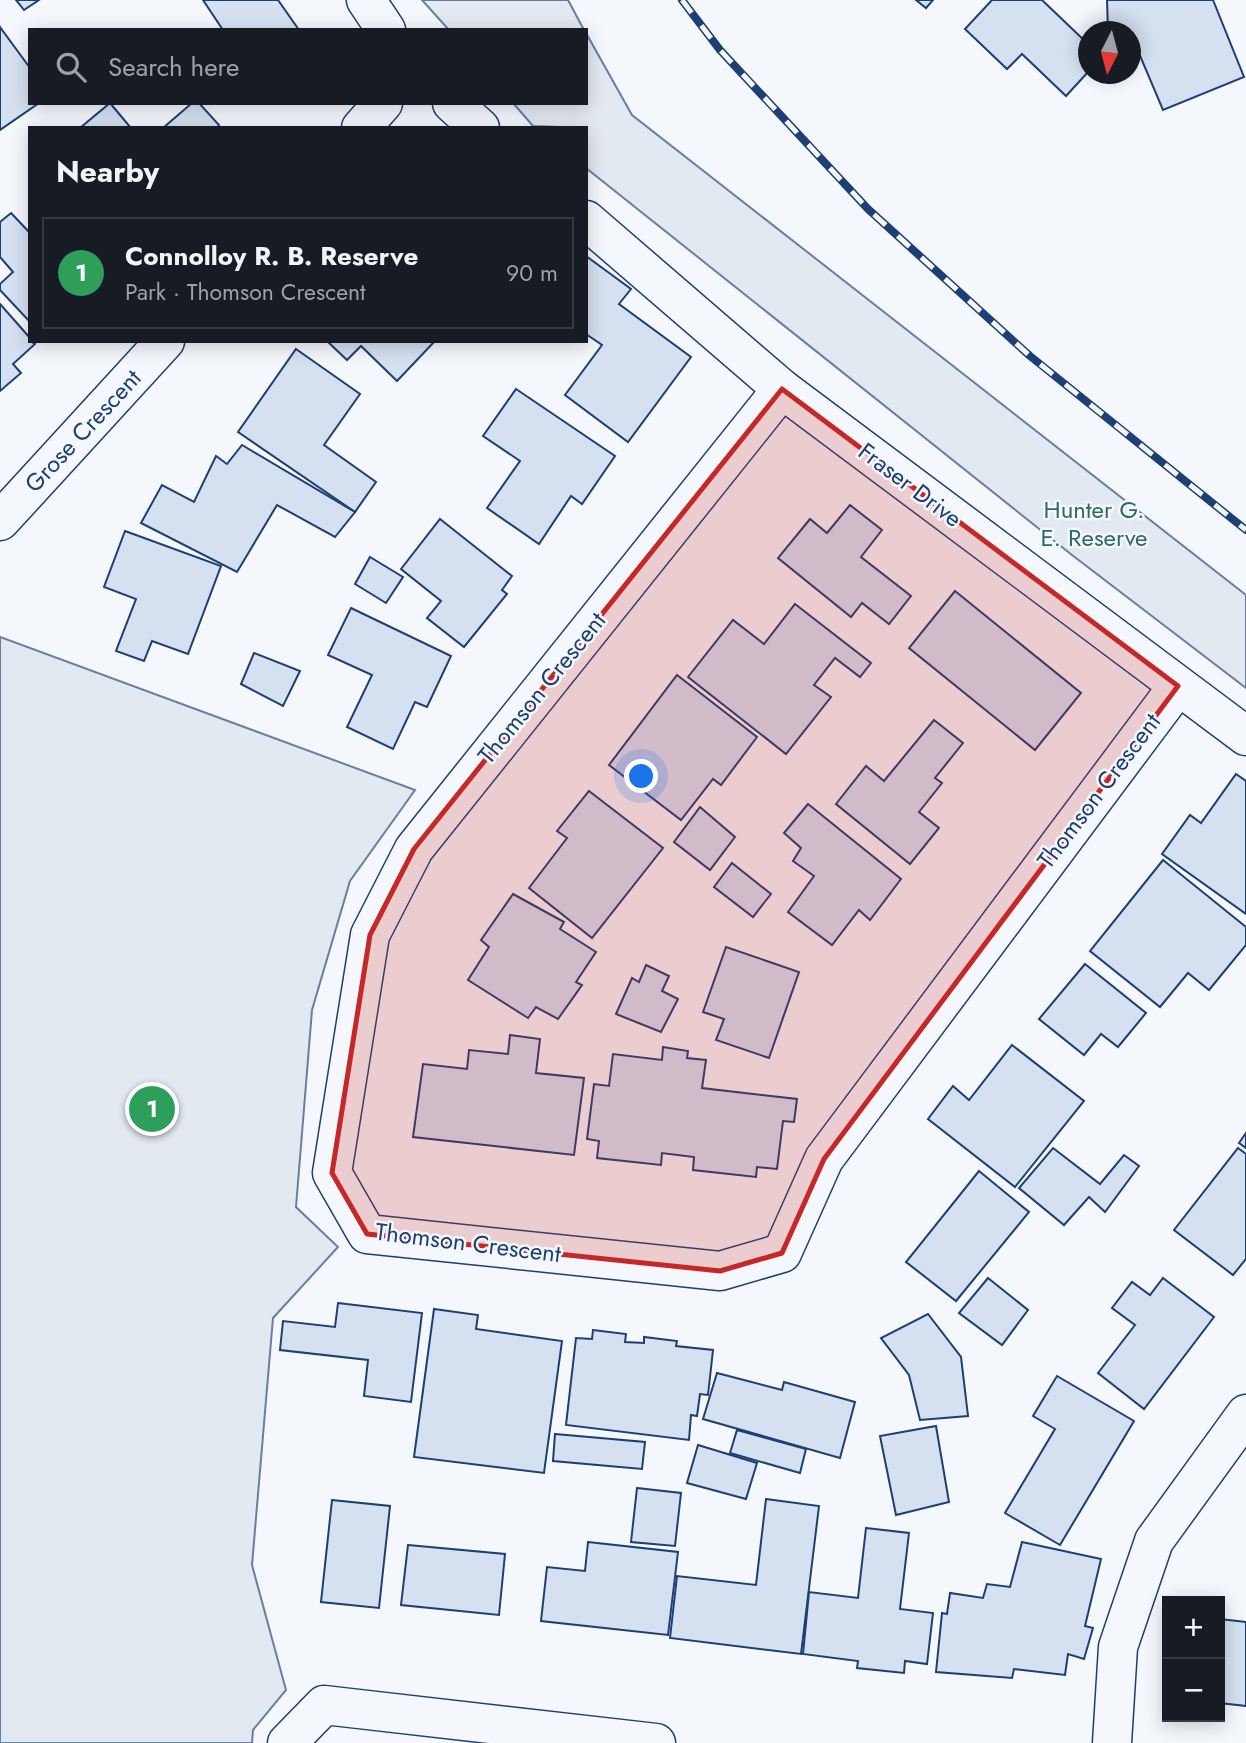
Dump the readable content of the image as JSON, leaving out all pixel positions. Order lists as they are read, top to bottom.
{
  "streets": {
    "street": ["Grose Crescent", "Fraser Drive", "Thomson Crescent"]
  },
  "crossings": [
    ["Fraser Drive", "Thomson Crescent"]
  ],
  "parks": ["Hunter G. E. Reserve"],
  "north": "bottom",
  "page": {
    "search": "Search here",
    "heading": "Nearby",
    "list": [
      {
        "mark": "1",
        "name": "Connolloy R. B. Reserve",
        "note": "Park · Thomson Crescent",
        "value": "90 m"
      }
    ],
    "pins": "1",
    "map_buttons": ["+", "−"]
  }
}
